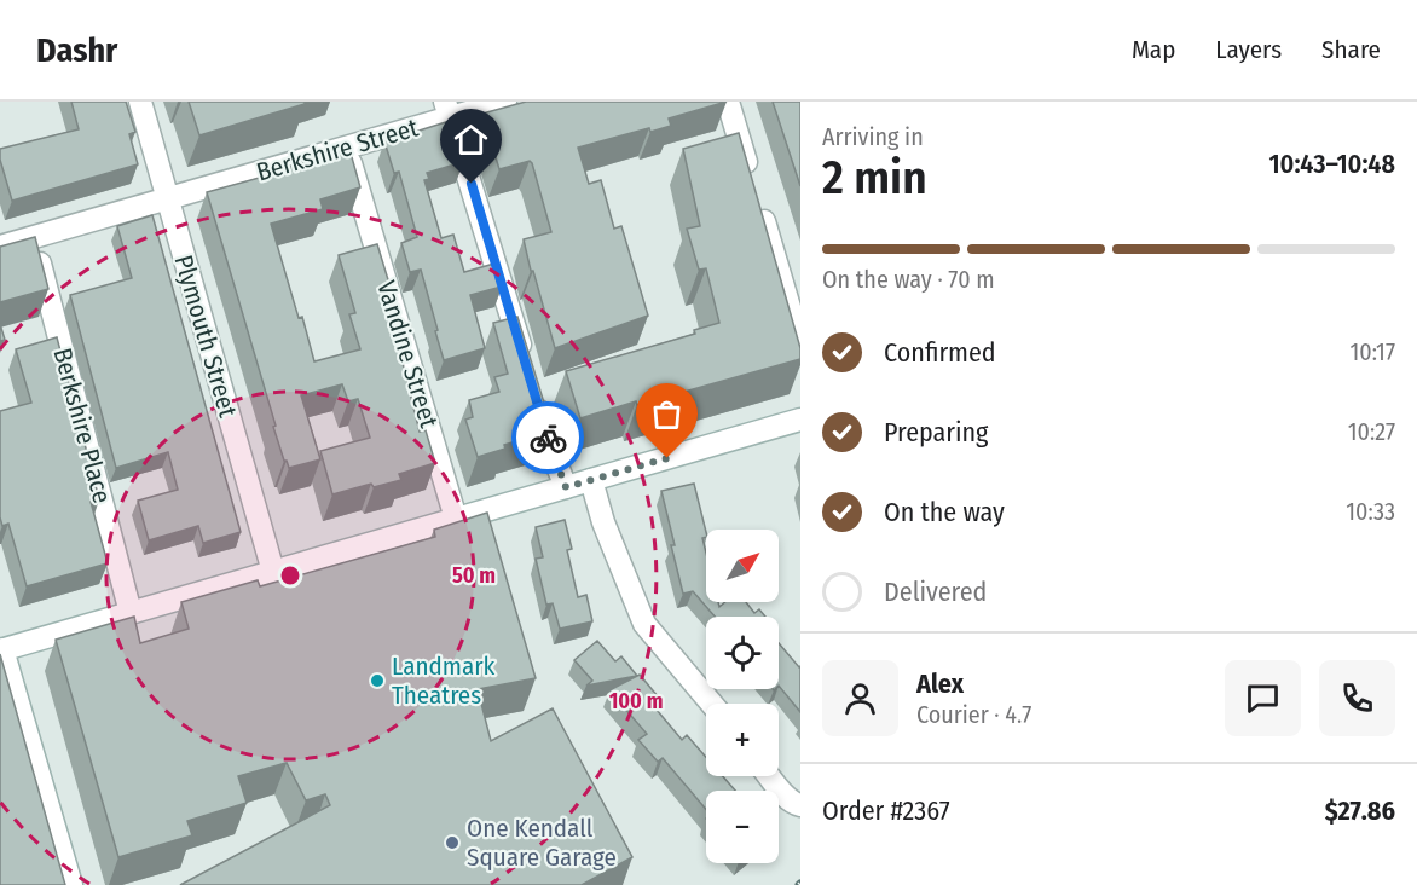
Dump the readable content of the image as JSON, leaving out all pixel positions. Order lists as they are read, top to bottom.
{
  "streets": {
    "street": [
      "Berkshire Street",
      "Plymouth Street",
      "Vandine Street",
      "Berkshire Place"
    ]
  },
  "crossings": [
    ["Berkshire Street", "Plymouth Street"],
    ["Berkshire Street", "Vandine Street"]
  ],
  "places": ["Landmark Theatres", "One Kendall Square Garage"],
  "north": "top right",
  "page": {
    "header": "Dashr",
    "nav": ["Map", "Layers", "Share"],
    "heading": ["2 min", "Arriving in", "10:43–10:48"],
    "panel": [
      "Alex",
      "Courier · 4.7",
      "Order #2367",
      "$27.86"
    ],
    "bar": "On the way · 70 m",
    "list": [
      ["Confirmed", "10:17"],
      ["Preparing", "10:27"],
      ["On the way", "10:33"],
      "Delivered"
    ],
    "map_buttons": ["+", "−"]
  },
  "rings": ["50 m", "100 m"]
}
